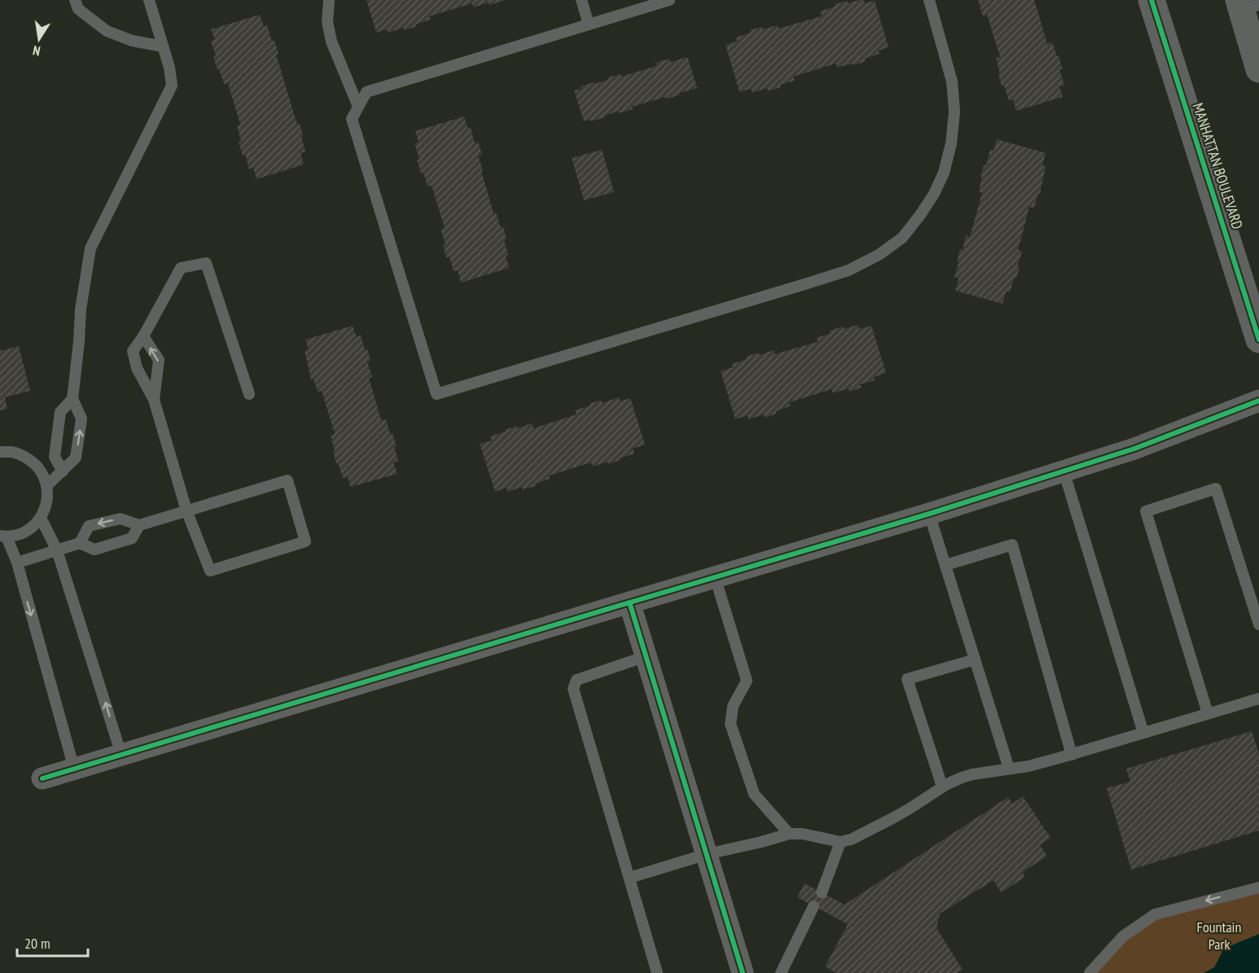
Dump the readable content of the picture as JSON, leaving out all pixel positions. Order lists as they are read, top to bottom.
{
  "streets": {
    "street": ["MANHATTAN BOULEVARD"]
  },
  "parks": ["Fountain Park"],
  "scale_bar": "20 m",
  "north": "bottom"
}
